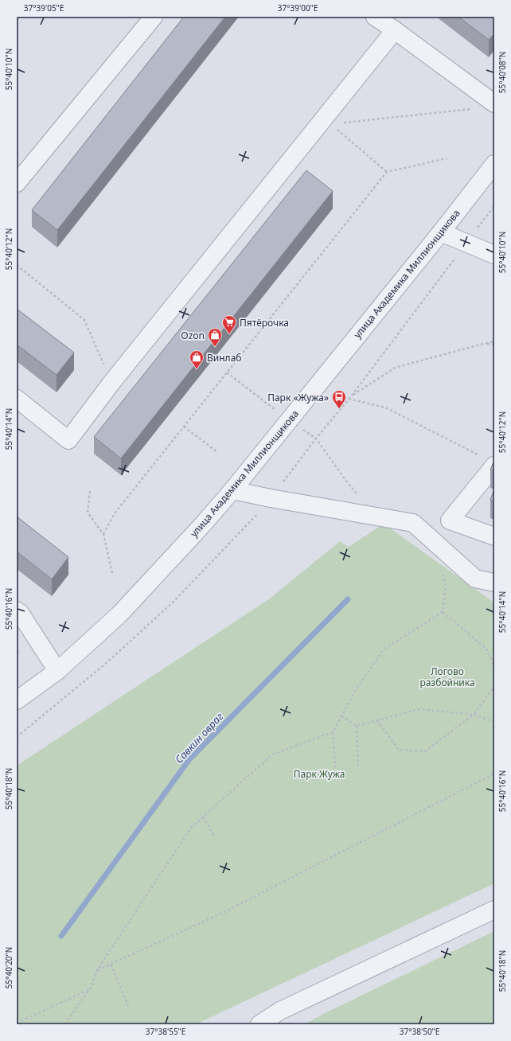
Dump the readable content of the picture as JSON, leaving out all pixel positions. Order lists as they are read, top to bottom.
{
  "streets": {
    "street": ["улица Академика Миллионщикова"]
  },
  "water": ["Савкин овраг"],
  "parks": ["Логово разбойника", "Парк Жужа"],
  "places": {
    "supermarket": ["Пятёрочка"],
    "shop": ["Ozon", "Винлаб"],
    "bus stop": ["Парк «Жужа»"]
  },
  "coordinates": [
    "37°39'05\"E",
    "37°39'00\"E",
    "55°40'10\"N",
    "55°40'08\"N",
    "55°40'12\"N",
    "55°40'14\"N",
    "55°40'16\"N",
    "55°40'18\"N",
    "55°40'20\"N",
    "37°38'55\"E",
    "37°38'50\"E"
  ]
}
